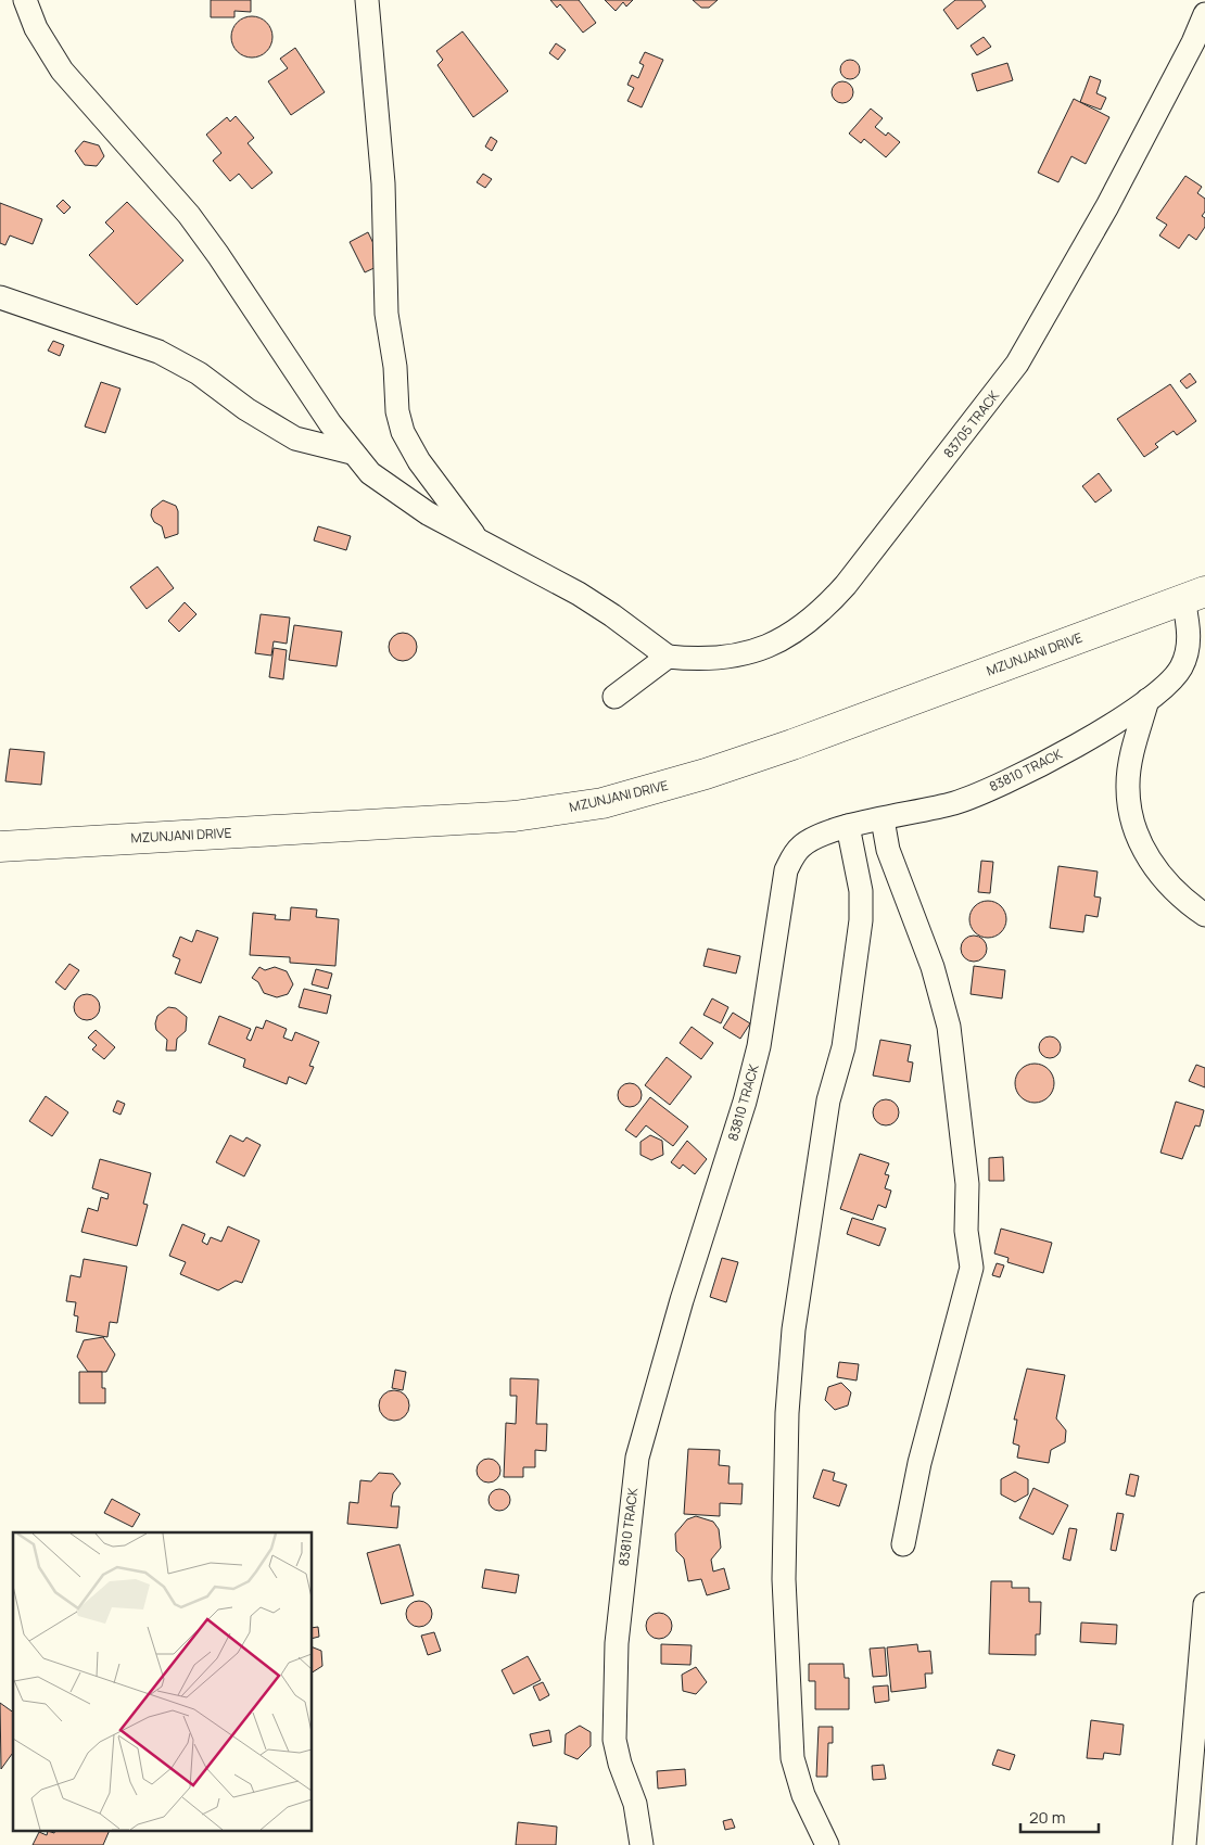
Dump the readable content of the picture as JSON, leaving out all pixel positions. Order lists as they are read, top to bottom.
{
  "streets": {
    "main road": ["MZUNJANI DRIVE"],
    "street": ["83705 TRACK", "83810 TRACK"]
  },
  "crossings": [
    ["MZUNJANI DRIVE", "83810 TRACK"]
  ],
  "scale_bar": "20 m"
}
